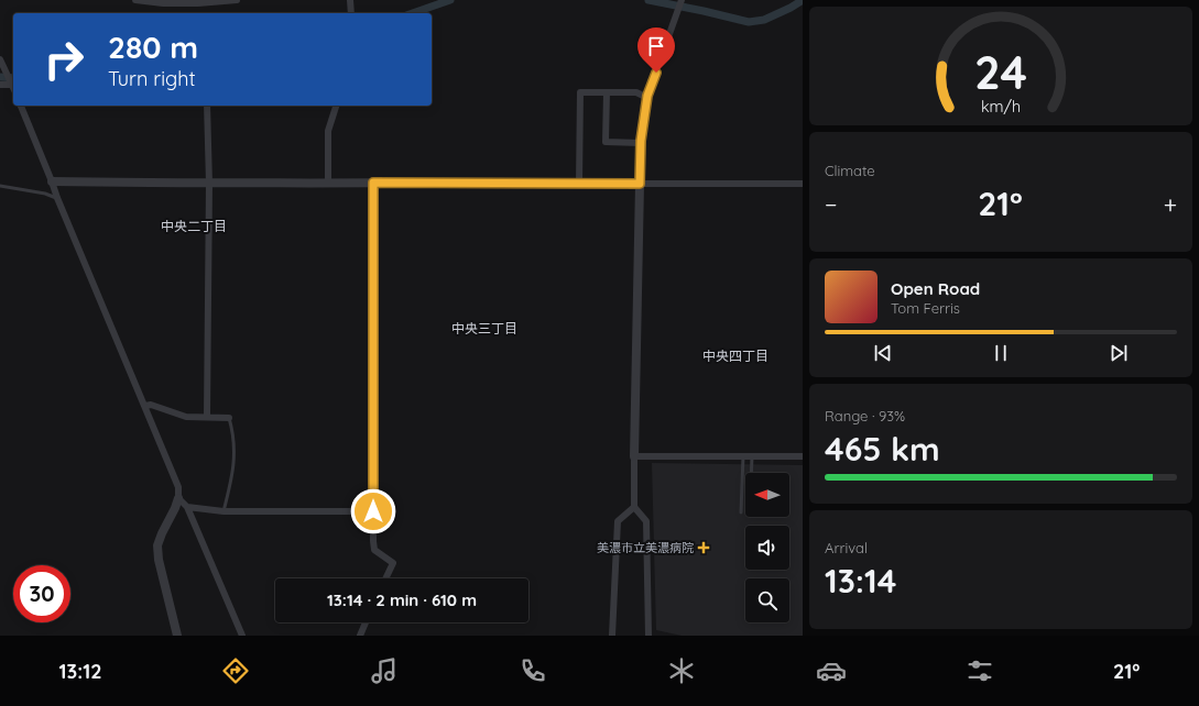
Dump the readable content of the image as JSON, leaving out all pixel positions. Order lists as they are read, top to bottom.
{
  "districts": ["中央二丁目", "中央三丁目", "中央四丁目"],
  "places": {
    "health": ["美濃市立美濃病院"]
  },
  "north": "left",
  "page": {
    "turn": ["280 m", "Turn right"],
    "tile": [
      "Climate",
      ["Range · 93%", "465 km"],
      ["Arrival", "13:14"]
    ],
    "heat": ["−", "21°", "+"],
    "song": ["Open Road", "Tom Ferris"],
    "limit": "30",
    "trip": "13:14 · 2 min · 610 m",
    "tabs": ["13:12", "21°"],
    "gauge": ["24", "km/h"]
  }
}
